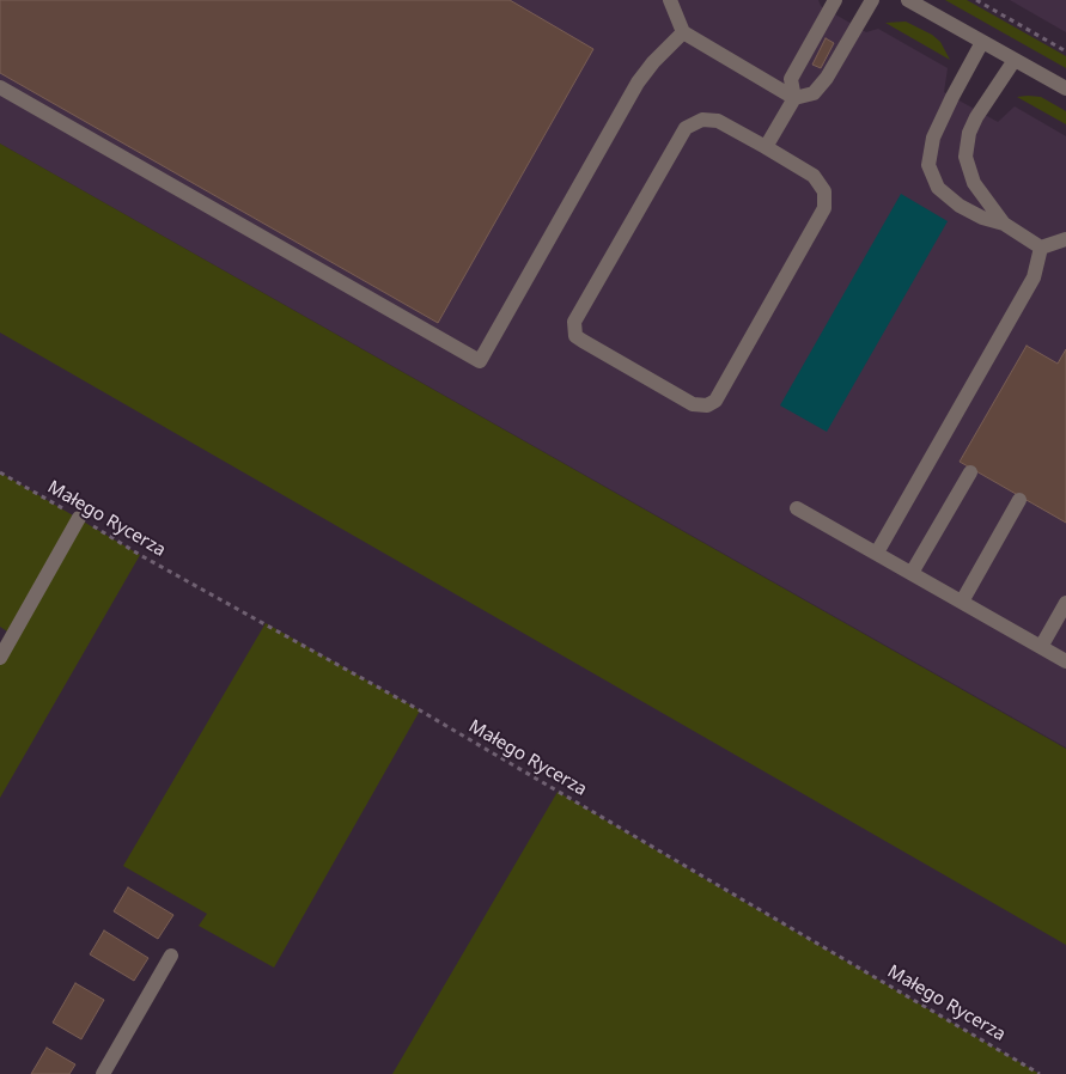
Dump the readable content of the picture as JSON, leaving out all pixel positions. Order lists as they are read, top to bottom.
{
  "streets": {
    "path": ["Małego Rycerza"]
  }
}
